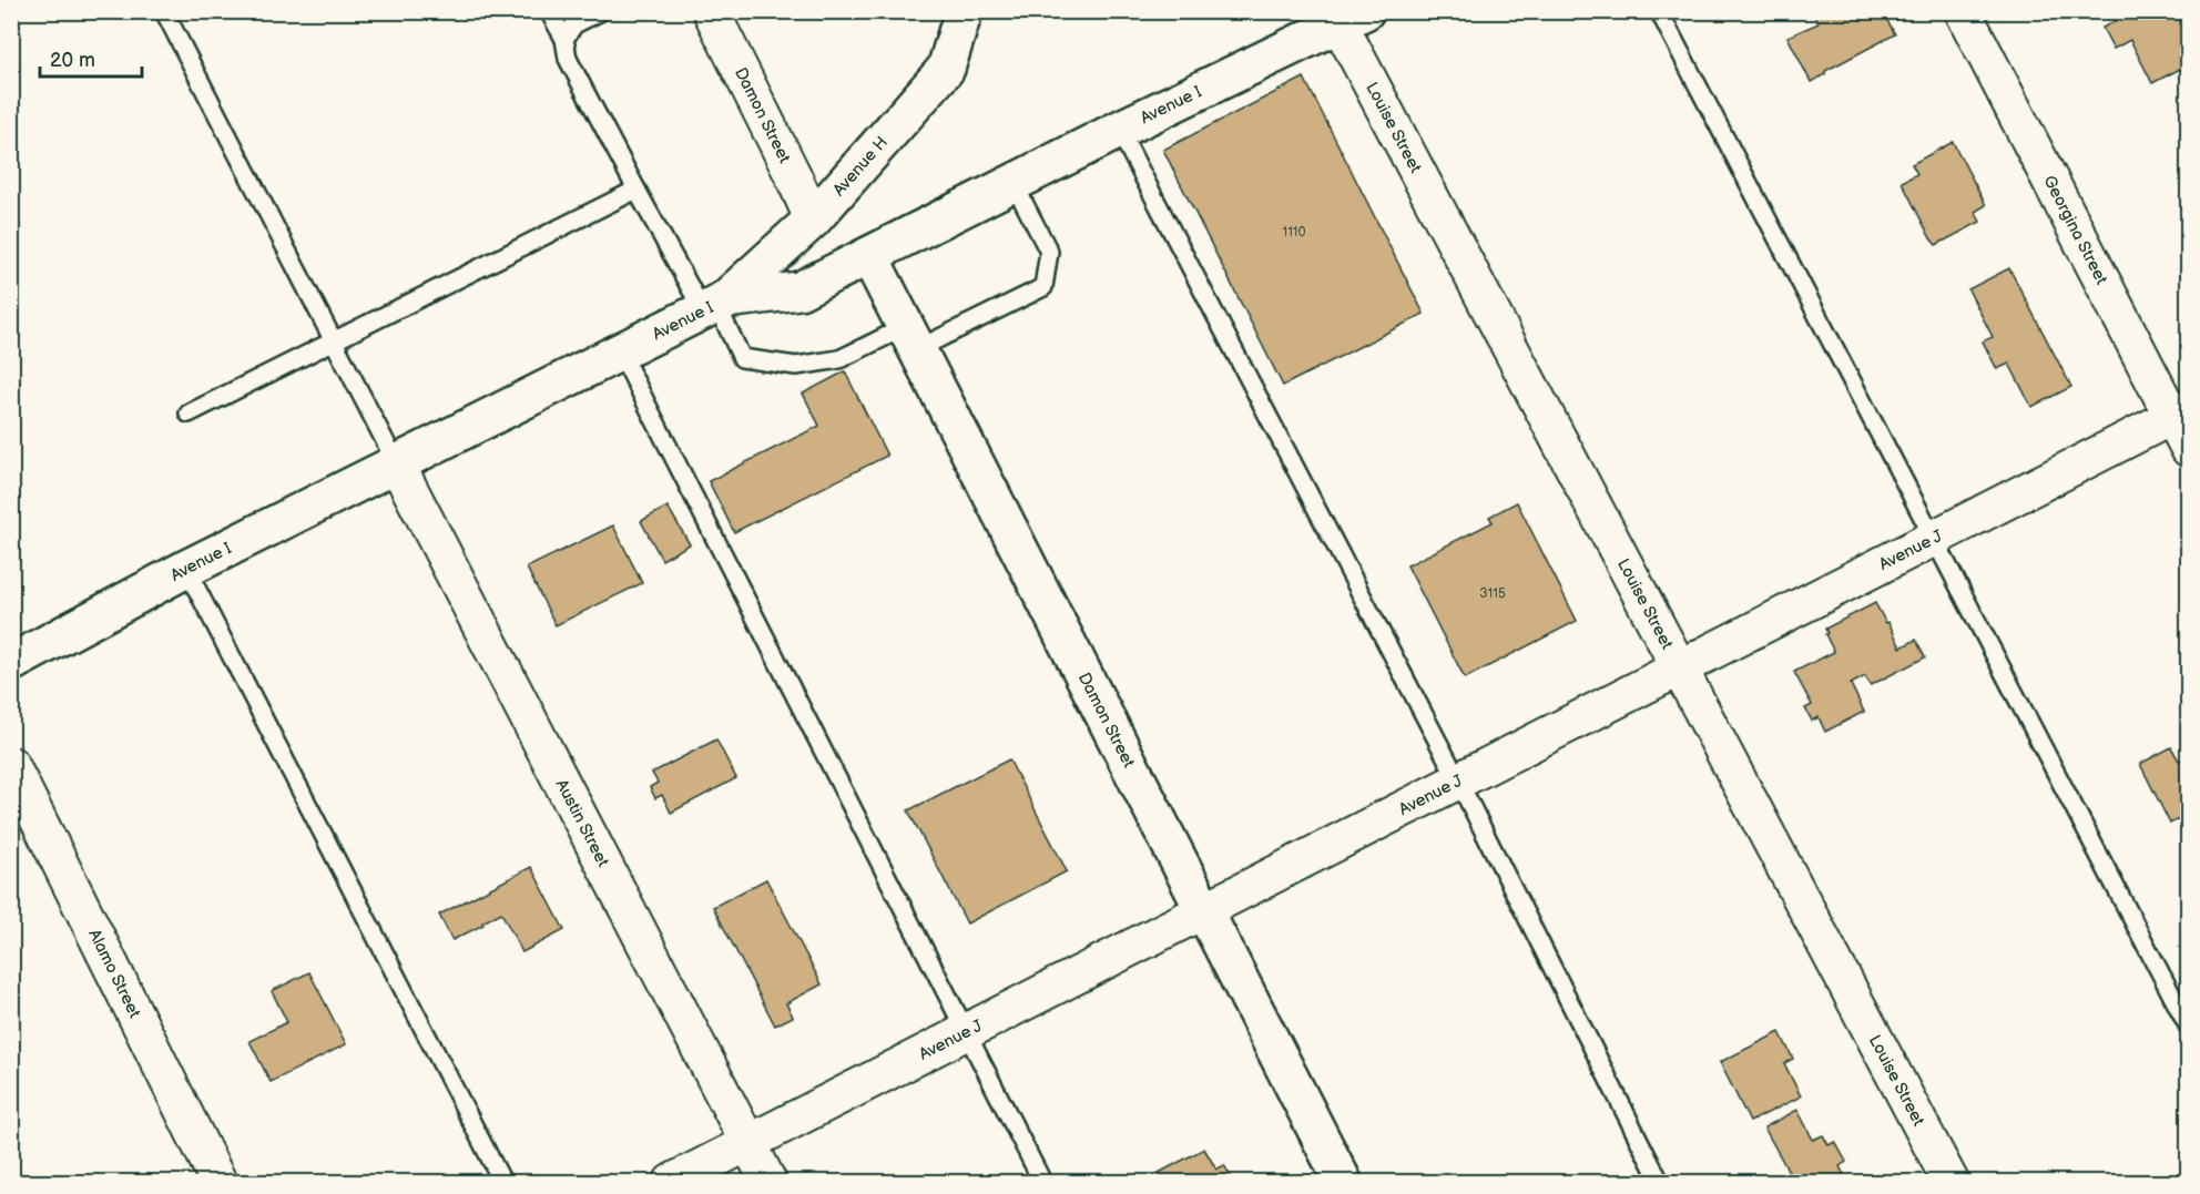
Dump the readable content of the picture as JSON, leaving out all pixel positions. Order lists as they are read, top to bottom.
{
  "streets": {
    "main road": ["Avenue I", "Damon Street", "Avenue H"],
    "street": [
      "Louise Street",
      "Georgina Street",
      "Avenue J",
      "Austin Street",
      "Alamo Street"
    ]
  },
  "crossings": [
    ["Avenue I", "Damon Street"],
    ["Avenue I", "Louise Street"],
    ["Avenue I", "Avenue H"],
    ["Avenue I", "Austin Street"],
    ["Damon Street", "Avenue H"],
    ["Damon Street", "Avenue J"],
    ["Louise Street", "Avenue J"],
    ["Georgina Street", "Avenue J"],
    ["Avenue J", "Austin Street"]
  ],
  "house_numbers": ["1110", "3115"],
  "scale_bar": "20 m"
}
